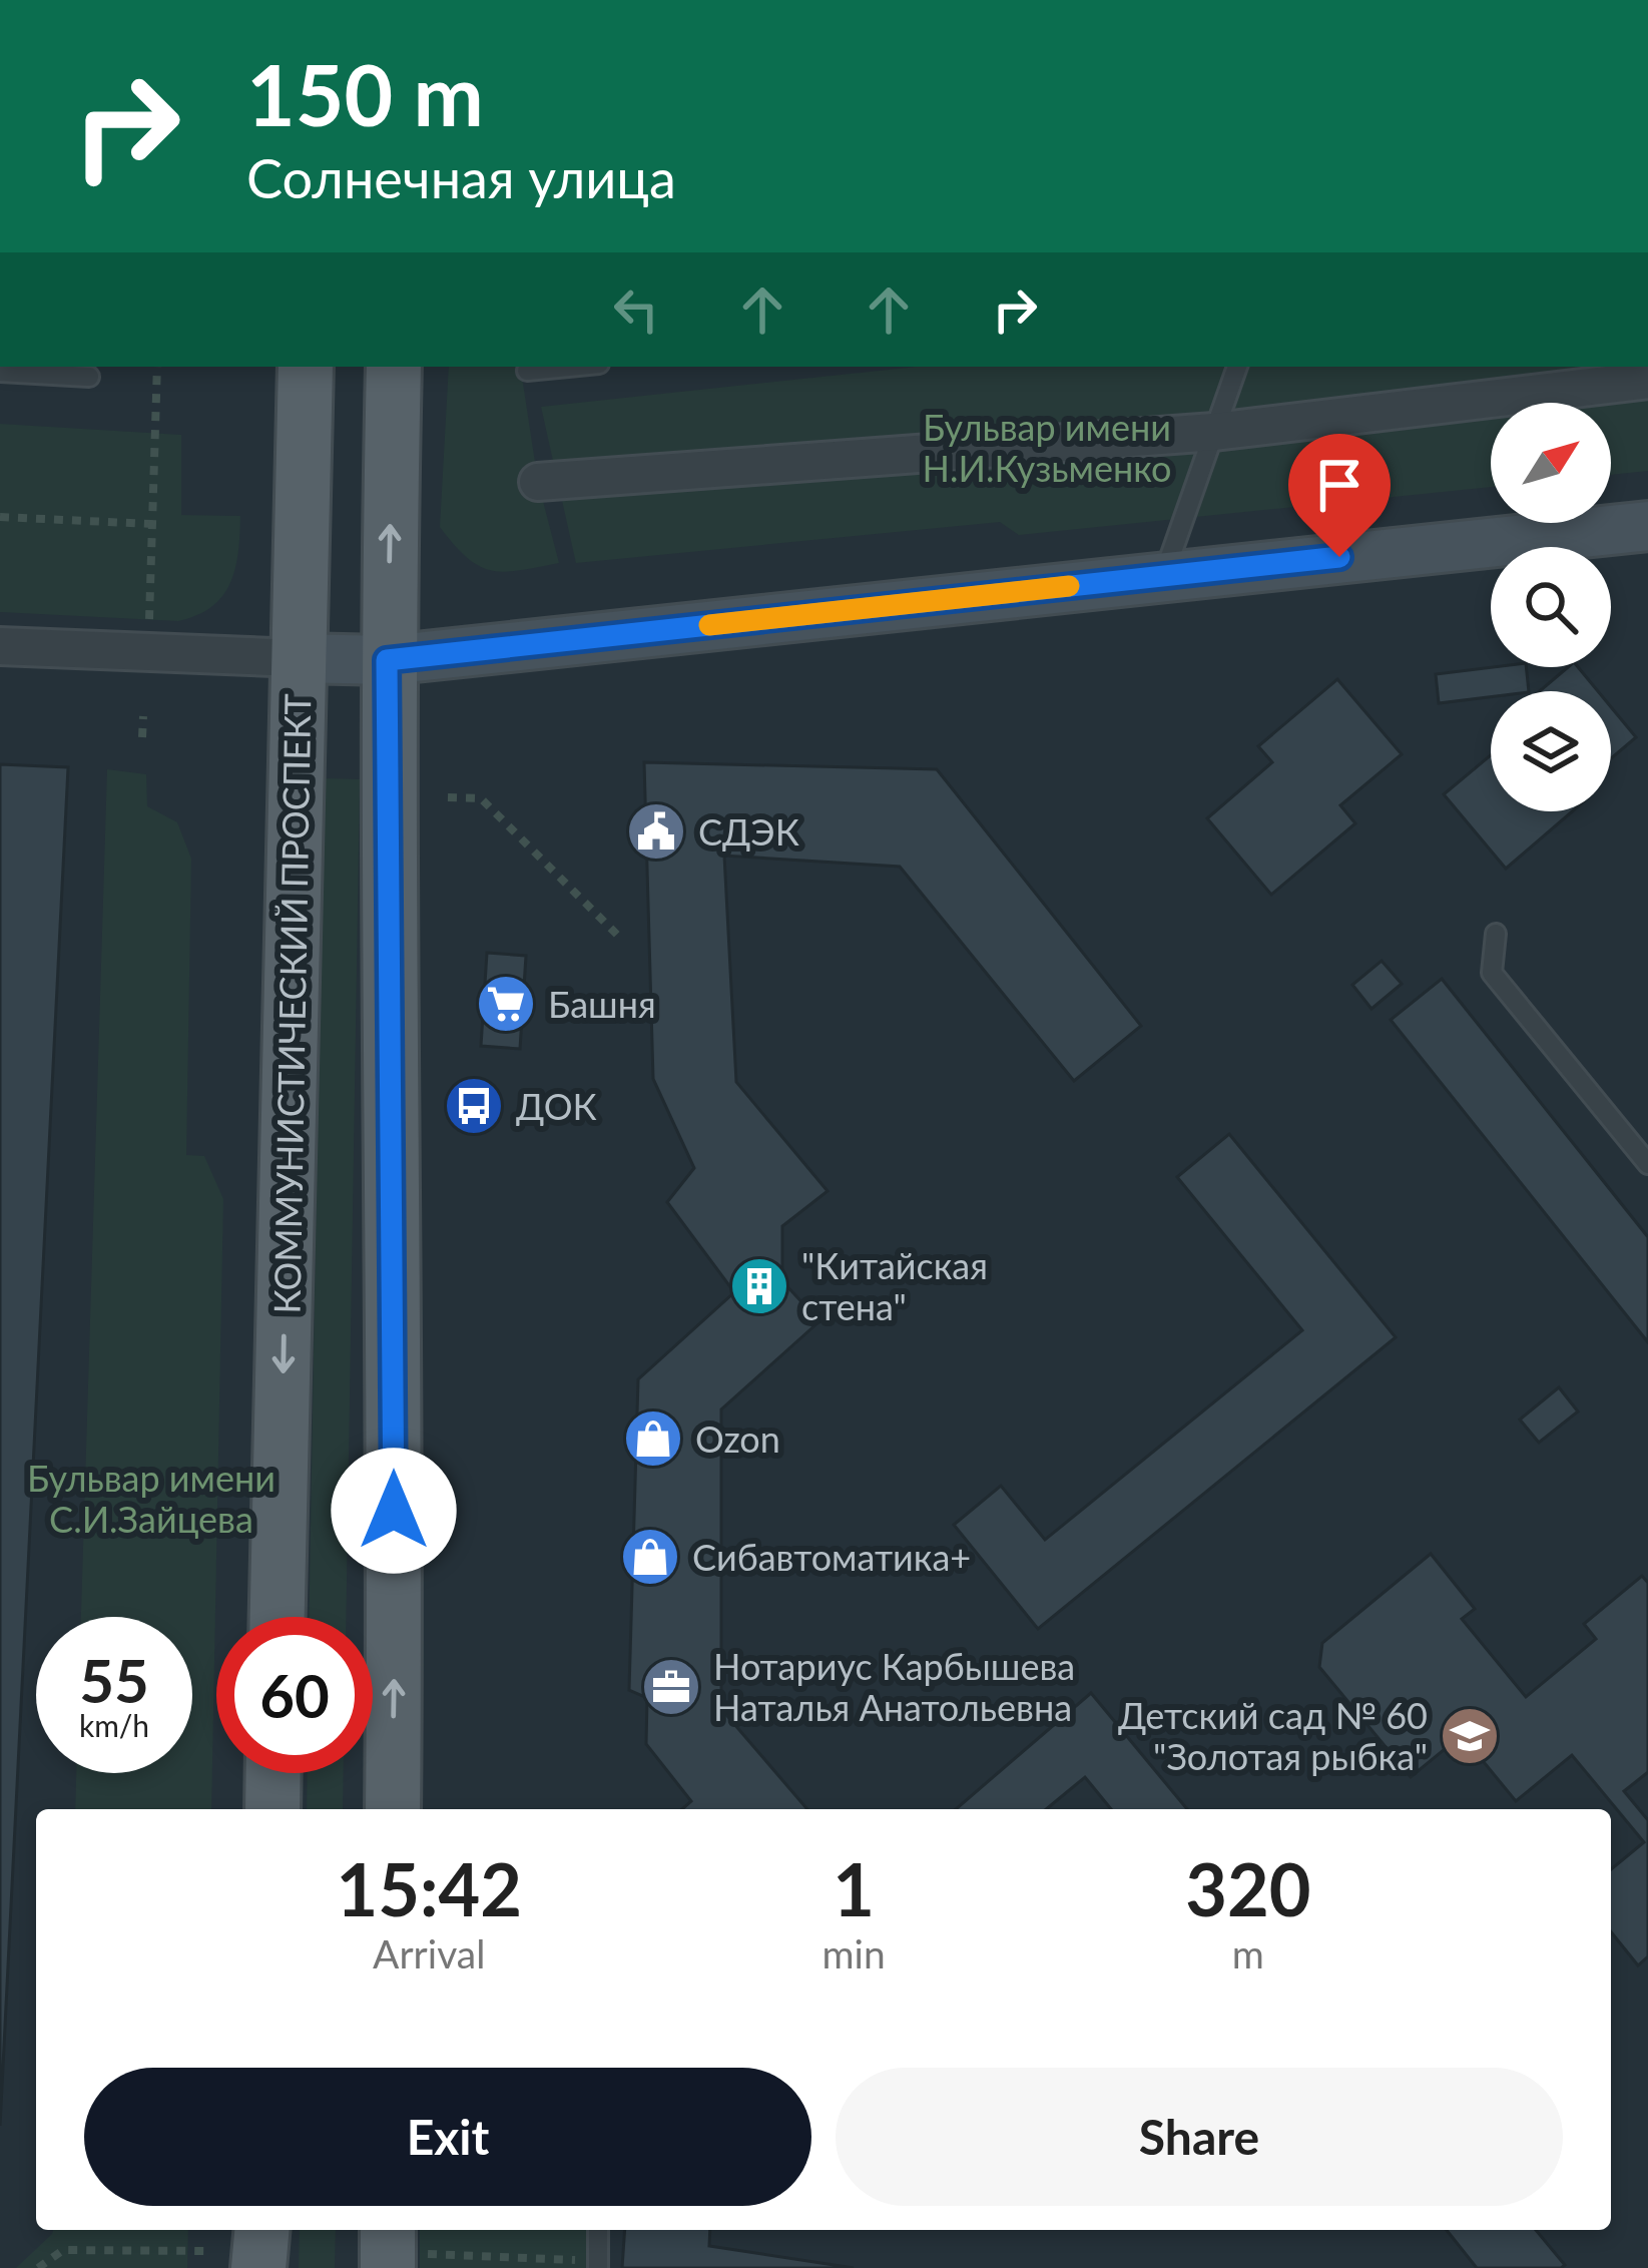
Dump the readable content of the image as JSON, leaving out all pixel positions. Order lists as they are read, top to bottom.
{
  "streets": {
    "main road": ["КОММУНИСТИЧЕСКИЙ ПРОСПЕКТ"]
  },
  "parks": ["Бульвар имени Н.И.Кузьменко", "Бульвар имени С.И.Зайцева"],
  "places": {
    "public building": ["СДЭК"],
    "supermarket": ["Башня"],
    "bus stop": ["ДОК"],
    "building": ["\"Китайская стена\""],
    "shop": ["Ozon", "Сибавтоматика+"],
    "office": ["Нотариус Карбышева Наталья Анатольевна"],
    "school or university": ["Детский сад № 60 \"Золотая рыбка\""]
  },
  "north": "top right",
  "page": {
    "turn": ["150 m", "Солнечная улица"],
    "speed": "55 km/h",
    "limit": "60",
    "eta": [
      "15:42",
      "Arrival",
      "1",
      "min",
      "320",
      "m"
    ],
    "buttons": ["Exit", "Share"]
  }
}
